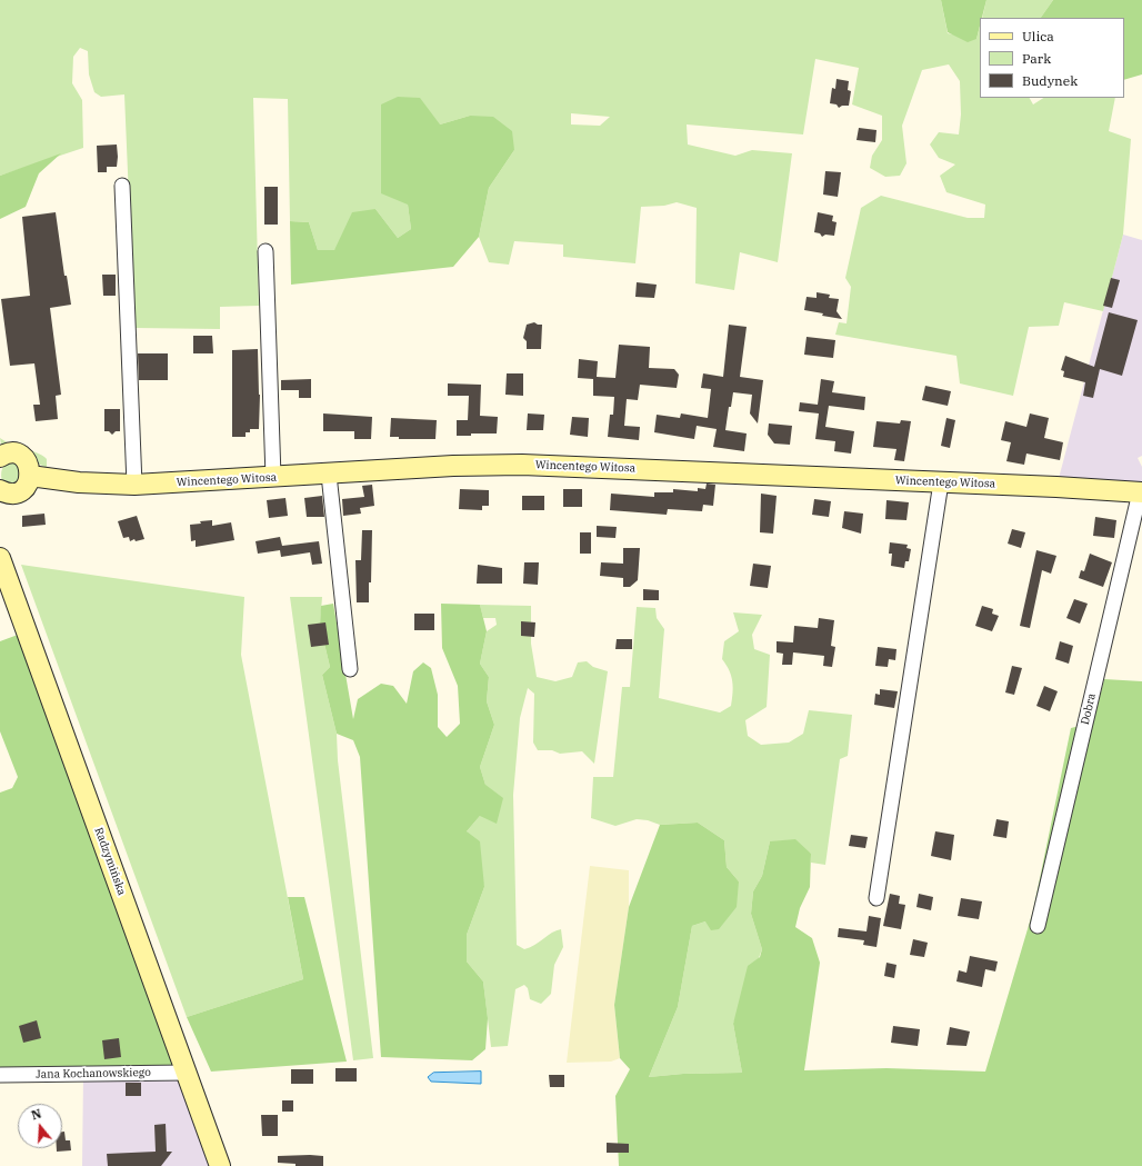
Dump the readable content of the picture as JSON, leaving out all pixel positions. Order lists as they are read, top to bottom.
{
  "streets": {
    "main road": ["Wincentego Witosa", "Radzymińska"],
    "street": ["Dobra", "Jana Kochanowskiego"]
  },
  "crossings": [
    ["Wincentego Witosa", "Dobra"],
    ["Radzymińska", "Jana Kochanowskiego"]
  ],
  "legend": ["Ulica", "Park", "Budynek"],
  "north": "top"
}
